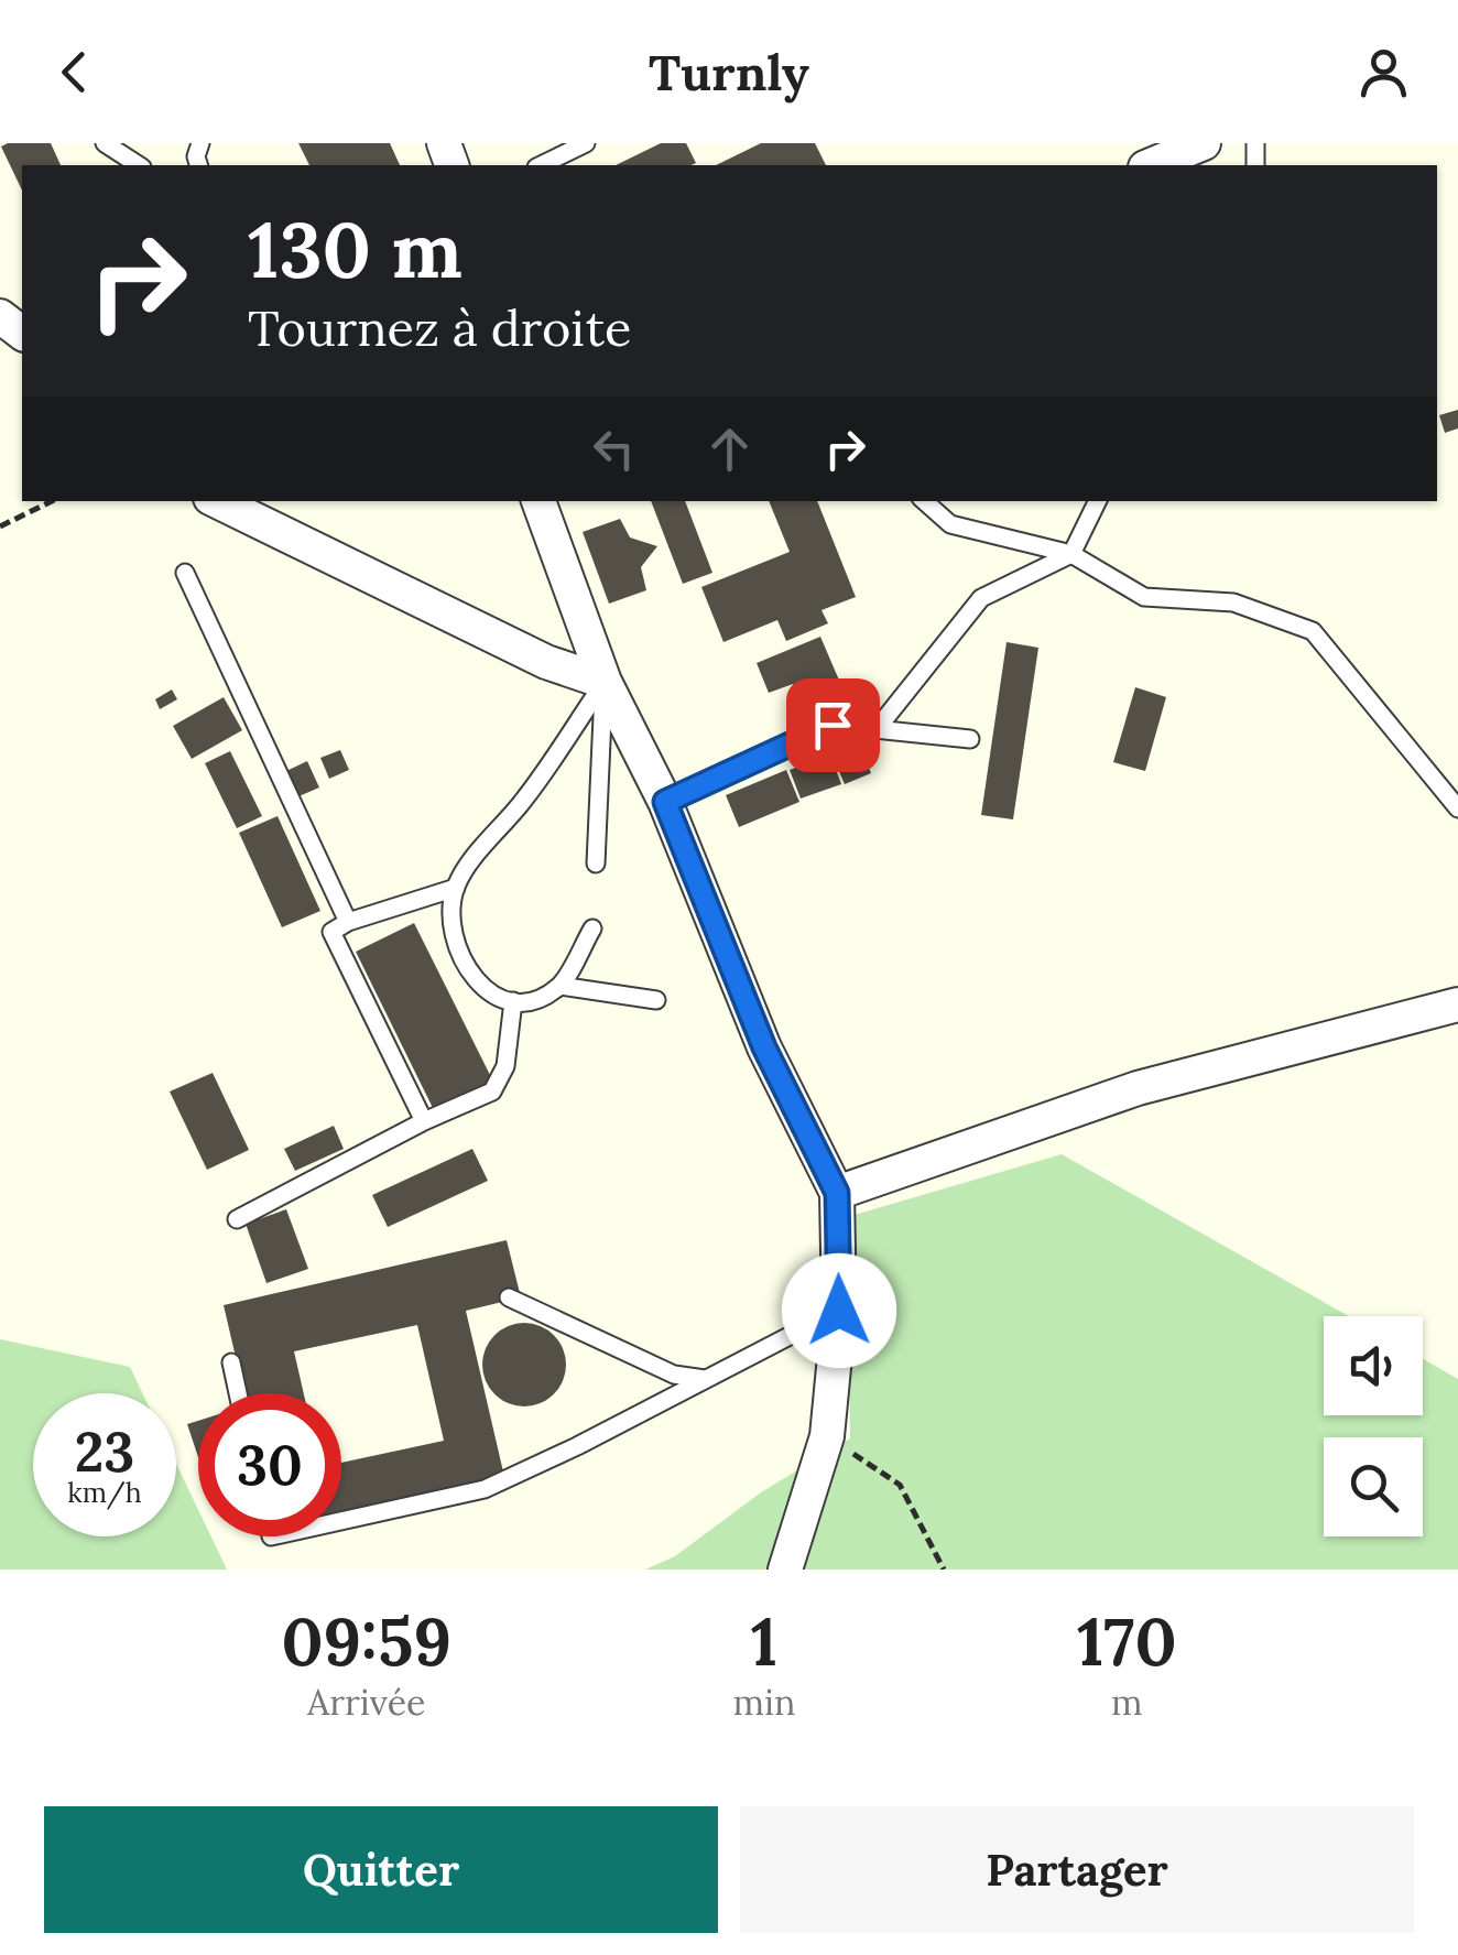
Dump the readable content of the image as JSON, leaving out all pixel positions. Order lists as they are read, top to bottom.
{
  "page": {
    "header": "Turnly",
    "turn": ["130 m", "Tournez à droite"],
    "speed": "23 km/h",
    "limit": "30",
    "eta": [
      "09:59",
      "Arrivée",
      "1",
      "min",
      "170",
      "m"
    ],
    "buttons": ["Quitter", "Partager"]
  }
}
